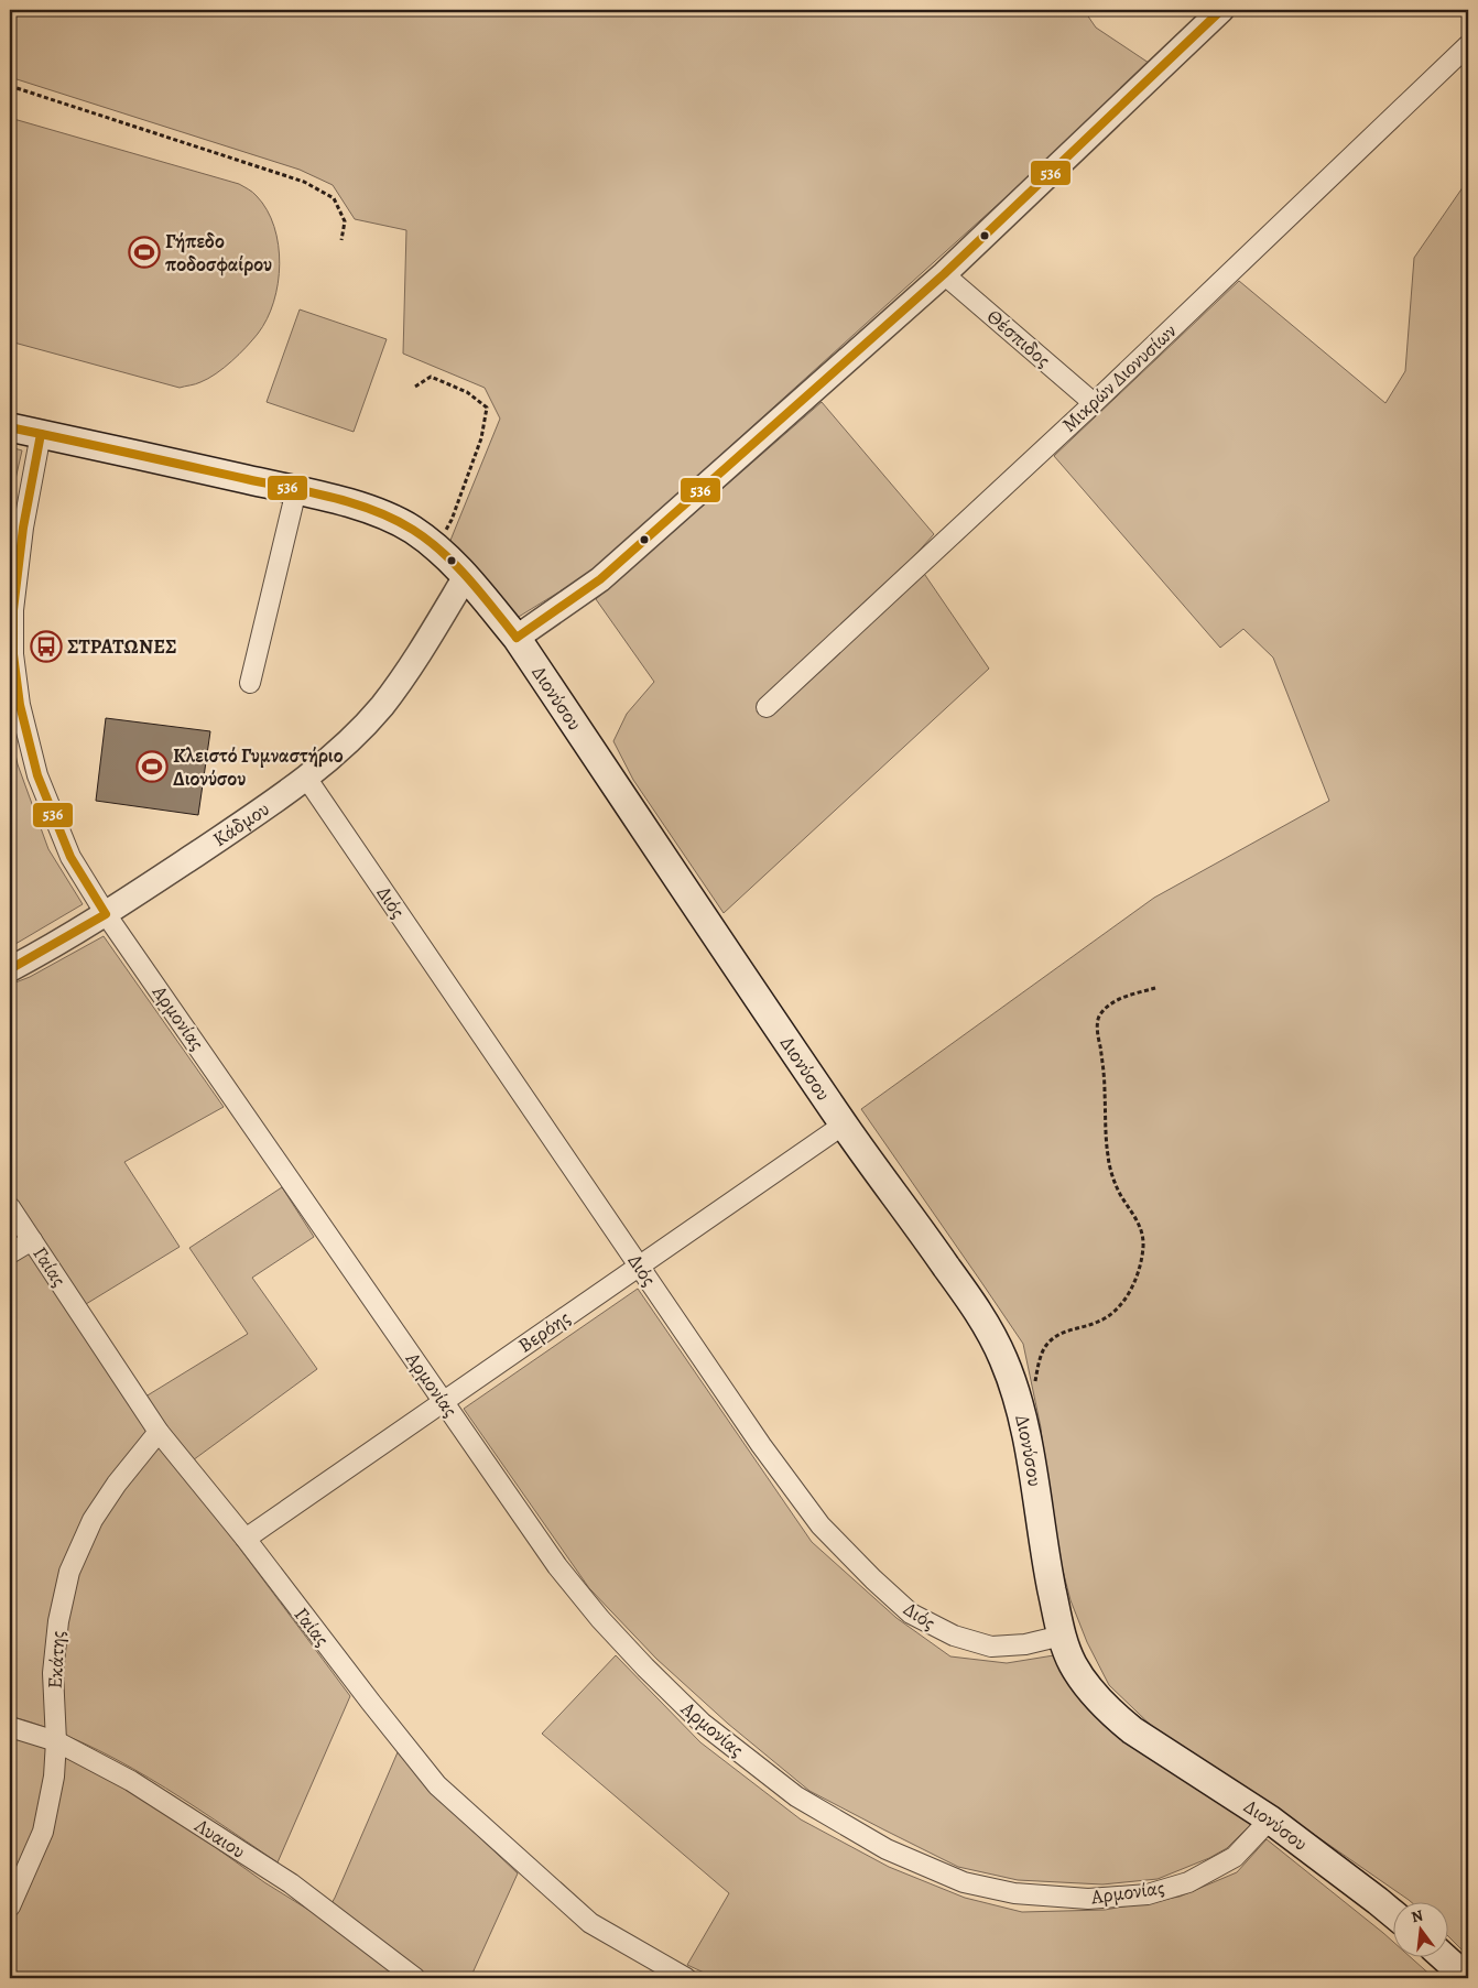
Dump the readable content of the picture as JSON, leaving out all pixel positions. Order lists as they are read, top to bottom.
{
  "streets": {
    "main road": ["Διονύσου"],
    "street": [
      "Θέσπιδος",
      "Μικρών Διονυσίων",
      "Κάδμου",
      "Διός",
      "Αρμονίας",
      "Γαίας",
      "Βερόης",
      "Εκάτης",
      "Λυαιου"
    ]
  },
  "crossings": [
    ["Θέσπιδος", "Μικρών Διονυσίων"],
    ["Διονύσου", "Κάδμου"],
    ["Διονύσου", "Διός"],
    ["Διονύσου", "Αρμονίας"],
    ["Διονύσου", "Βερόης"],
    ["Κάδμου", "Διός"],
    ["Κάδμου", "Αρμονίας"],
    ["Διός", "Βερόης"],
    ["Αρμονίας", "Βερόης"],
    ["Γαίας", "Βερόης"],
    ["Γαίας", "Εκάτης"],
    ["Εκάτης", "Λυαιου"]
  ],
  "places": {
    "sports": ["Γήπεδο ποδοσφαίρου", "Κλειστό Γυμναστήριο Διονύσου"],
    "bus stop": ["ΣΤΡΑΤΩΝΕΣ"]
  },
  "lines": ["transit line 536"],
  "north": "top"
}
